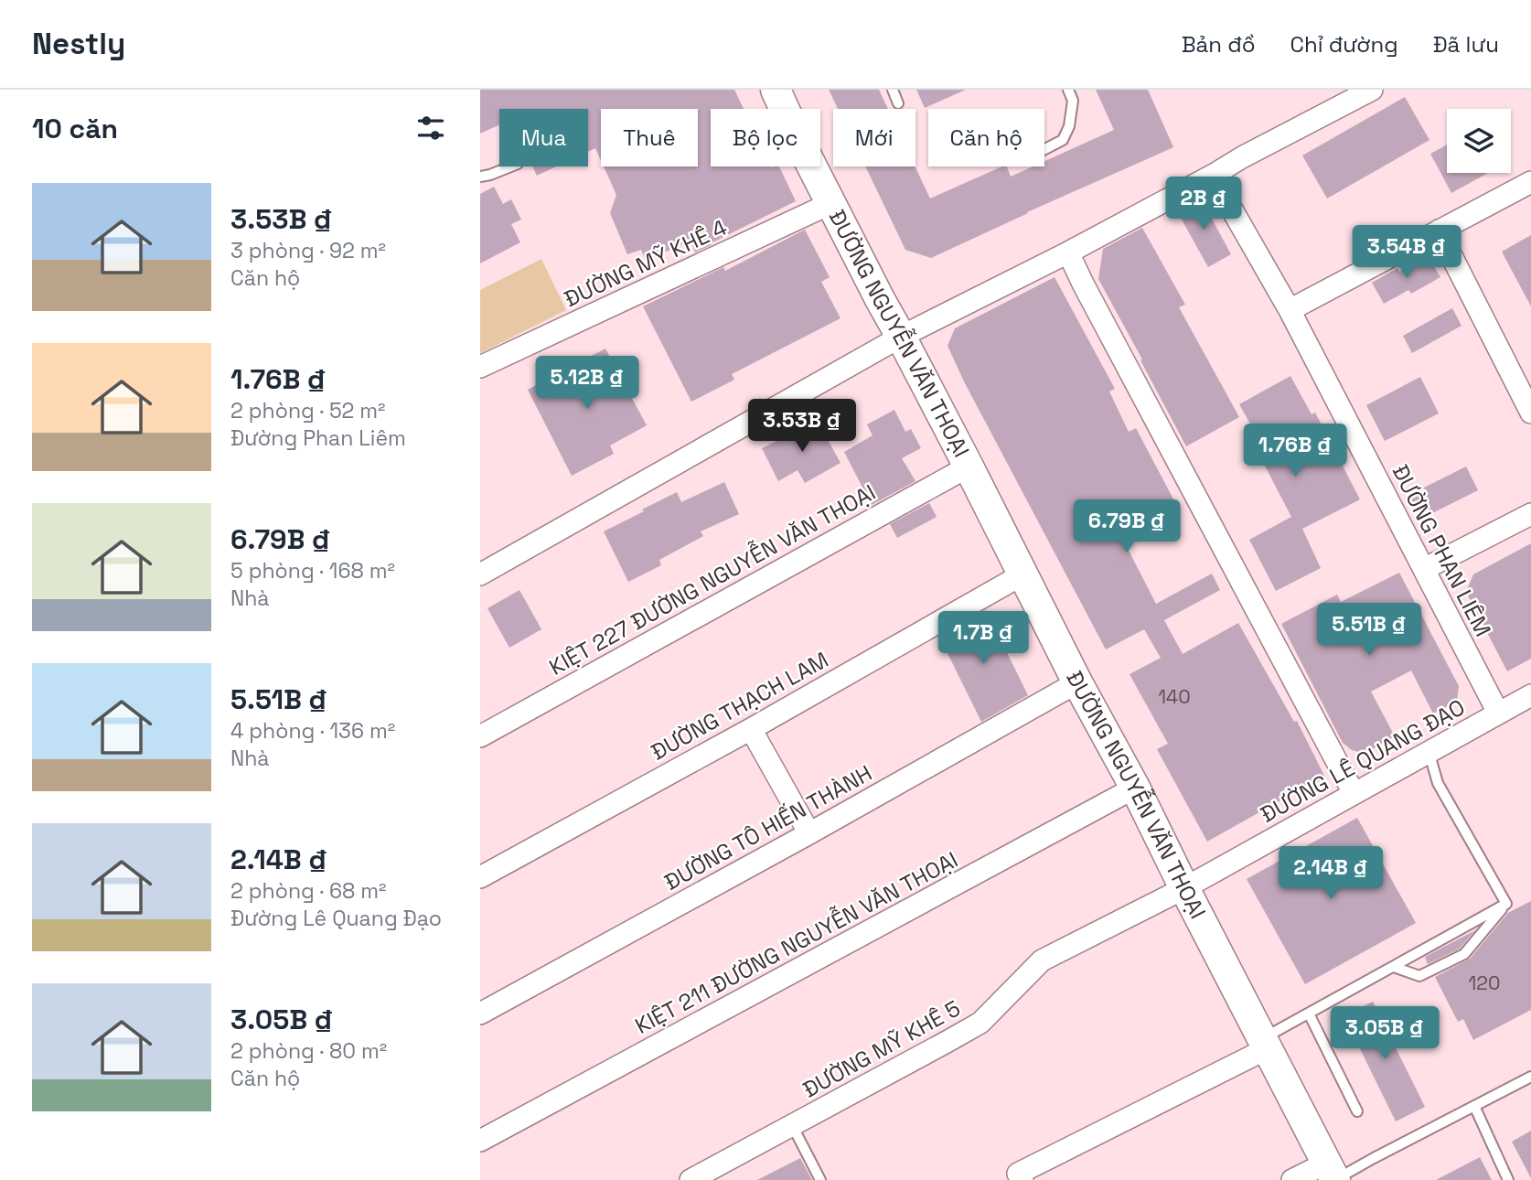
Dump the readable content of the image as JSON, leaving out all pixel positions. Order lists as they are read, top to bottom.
{
  "streets": {
    "main road": ["ĐƯỜNG NGUYỄN VĂN THOẠI"],
    "street": [
      "ĐƯỜNG MỸ KHÊ 4",
      "ĐƯỜNG PHAN LIÊM",
      "KIỆT 227 ĐƯỜNG NGUYỄN VĂN THOẠI",
      "ĐƯỜNG THẠCH LAM",
      "ĐƯỜNG LÊ QUANG ĐẠO",
      "ĐƯỜNG TÔ HIẾN THÀNH",
      "KIỆT 211 ĐƯỜNG NGUYỄN VĂN THOẠI",
      "ĐƯỜNG MỸ KHÊ 5"
    ]
  },
  "crossings": [
    ["ĐƯỜNG MỸ KHÊ 4", "ĐƯỜNG NGUYỄN VĂN THOẠI"],
    ["ĐƯỜNG NGUYỄN VĂN THOẠI", "KIỆT 227 ĐƯỜNG NGUYỄN VĂN THOẠI"],
    ["ĐƯỜNG NGUYỄN VĂN THOẠI", "ĐƯỜNG THẠCH LAM"],
    ["ĐƯỜNG NGUYỄN VĂN THOẠI", "ĐƯỜNG LÊ QUANG ĐẠO"],
    ["ĐƯỜNG NGUYỄN VĂN THOẠI", "ĐƯỜNG TÔ HIẾN THÀNH"],
    ["ĐƯỜNG NGUYỄN VĂN THOẠI", "KIỆT 211 ĐƯỜNG NGUYỄN VĂN THOẠI"],
    ["ĐƯỜNG NGUYỄN VĂN THOẠI", "ĐƯỜNG MỸ KHÊ 5"],
    ["ĐƯỜNG PHAN LIÊM", "ĐƯỜNG LÊ QUANG ĐẠO"],
    ["ĐƯỜNG LÊ QUANG ĐẠO", "ĐƯỜNG MỸ KHÊ 5"]
  ],
  "house_numbers": ["140", "120"],
  "page": {
    "header": "Nestly",
    "nav": ["Bản đồ", "Chỉ đường", "Đã lưu"],
    "heading": "10 căn",
    "chip": [
      "Mua",
      "Thuê",
      "Bộ lọc",
      "Mới",
      "Căn hộ"
    ],
    "list": [
      {
        "name": "3.53B ₫",
        "note": "3 phòng · 92 m² · Căn hộ"
      },
      {
        "name": "1.76B ₫",
        "note": "2 phòng · 52 m² · Đường Phan Liêm"
      },
      {
        "name": "6.79B ₫",
        "note": "5 phòng · 168 m² · Nhà"
      },
      {
        "name": "5.51B ₫",
        "note": "4 phòng · 136 m² · Nhà"
      },
      {
        "name": "2.14B ₫",
        "note": "2 phòng · 68 m² · Đường Lê Quang Đạo"
      },
      {
        "name": "3.05B ₫",
        "note": "2 phòng · 80 m² · Căn hộ"
      }
    ],
    "price": [
      "2B ₫",
      "3.54B ₫",
      "5.12B ₫",
      "3.53B ₫",
      "1.76B ₫",
      "6.79B ₫",
      "5.51B ₫",
      "1.7B ₫",
      "2.14B ₫",
      "3.05B ₫"
    ]
  }
}
